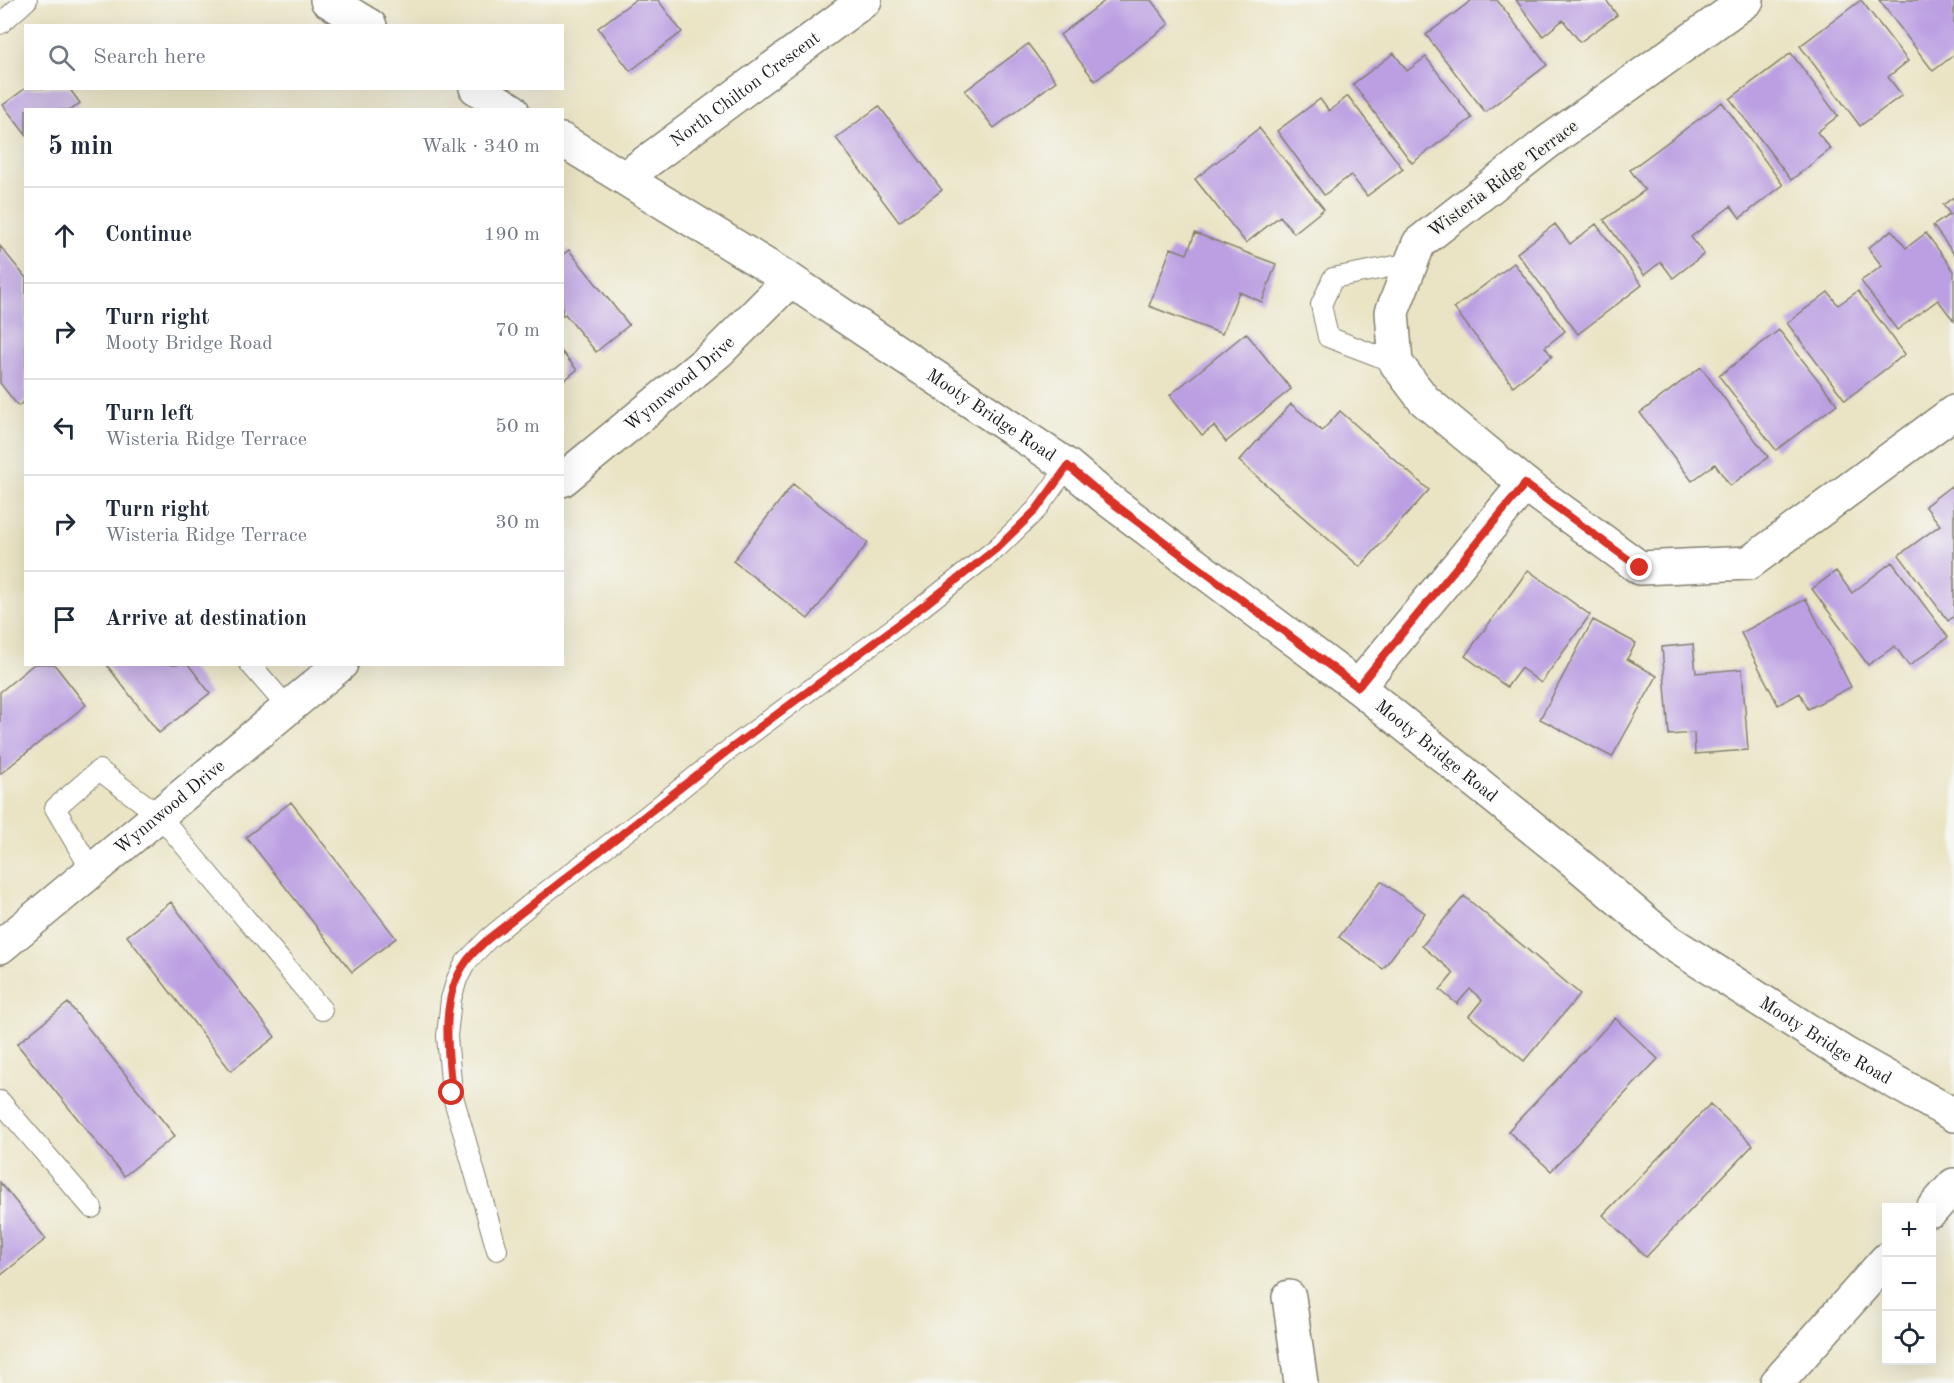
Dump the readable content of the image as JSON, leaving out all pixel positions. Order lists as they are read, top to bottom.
{
  "streets": {
    "street": [
      "North Chilton Crescent",
      "Wisteria Ridge Terrace",
      "Wynnwood Drive",
      "Mooty Bridge Road"
    ]
  },
  "crossings": [
    ["North Chilton Crescent", "Mooty Bridge Road"],
    ["Wynnwood Drive", "Mooty Bridge Road"]
  ],
  "page": {
    "search": "Search here",
    "heading": ["5 min", "Walk · 340 m"],
    "list": [
      ["Continue", "190 m"],
      ["Turn right", "Mooty Bridge Road", "70 m"],
      ["Turn left", "Wisteria Ridge Terrace", "50 m"],
      ["Turn right", "Wisteria Ridge Terrace", "30 m"],
      "Arrive at destination"
    ],
    "map_buttons": ["+", "−"]
  }
}
